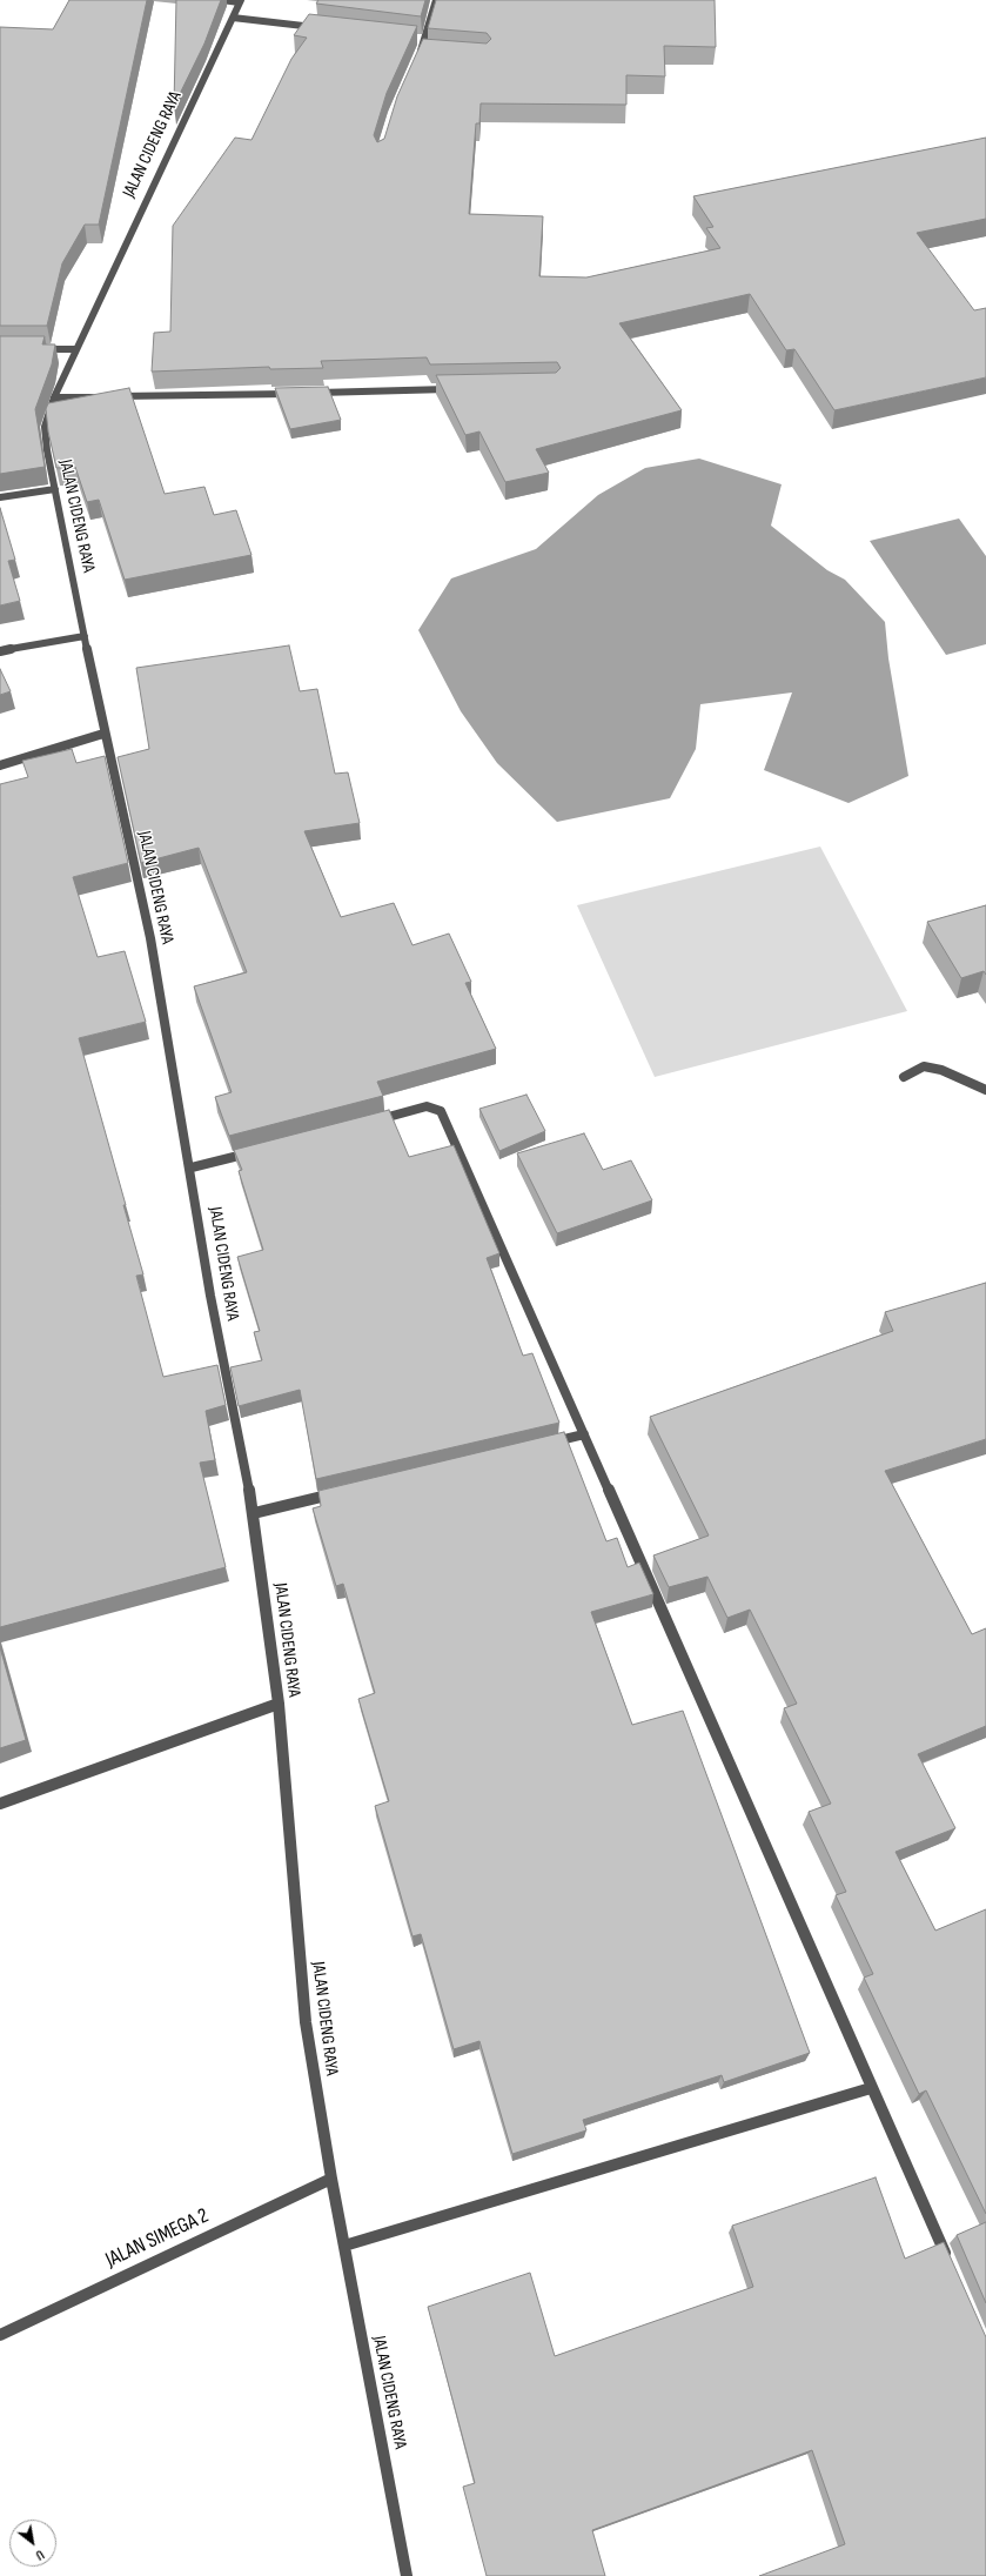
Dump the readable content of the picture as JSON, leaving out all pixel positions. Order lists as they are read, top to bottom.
{
  "streets": {
    "street": ["JALAN CIDENG RAYA", "JALAN SIMEGA 2"]
  },
  "crossings": [
    ["JALAN CIDENG RAYA", "JALAN SIMEGA 2"]
  ],
  "north": "bottom right"
}
